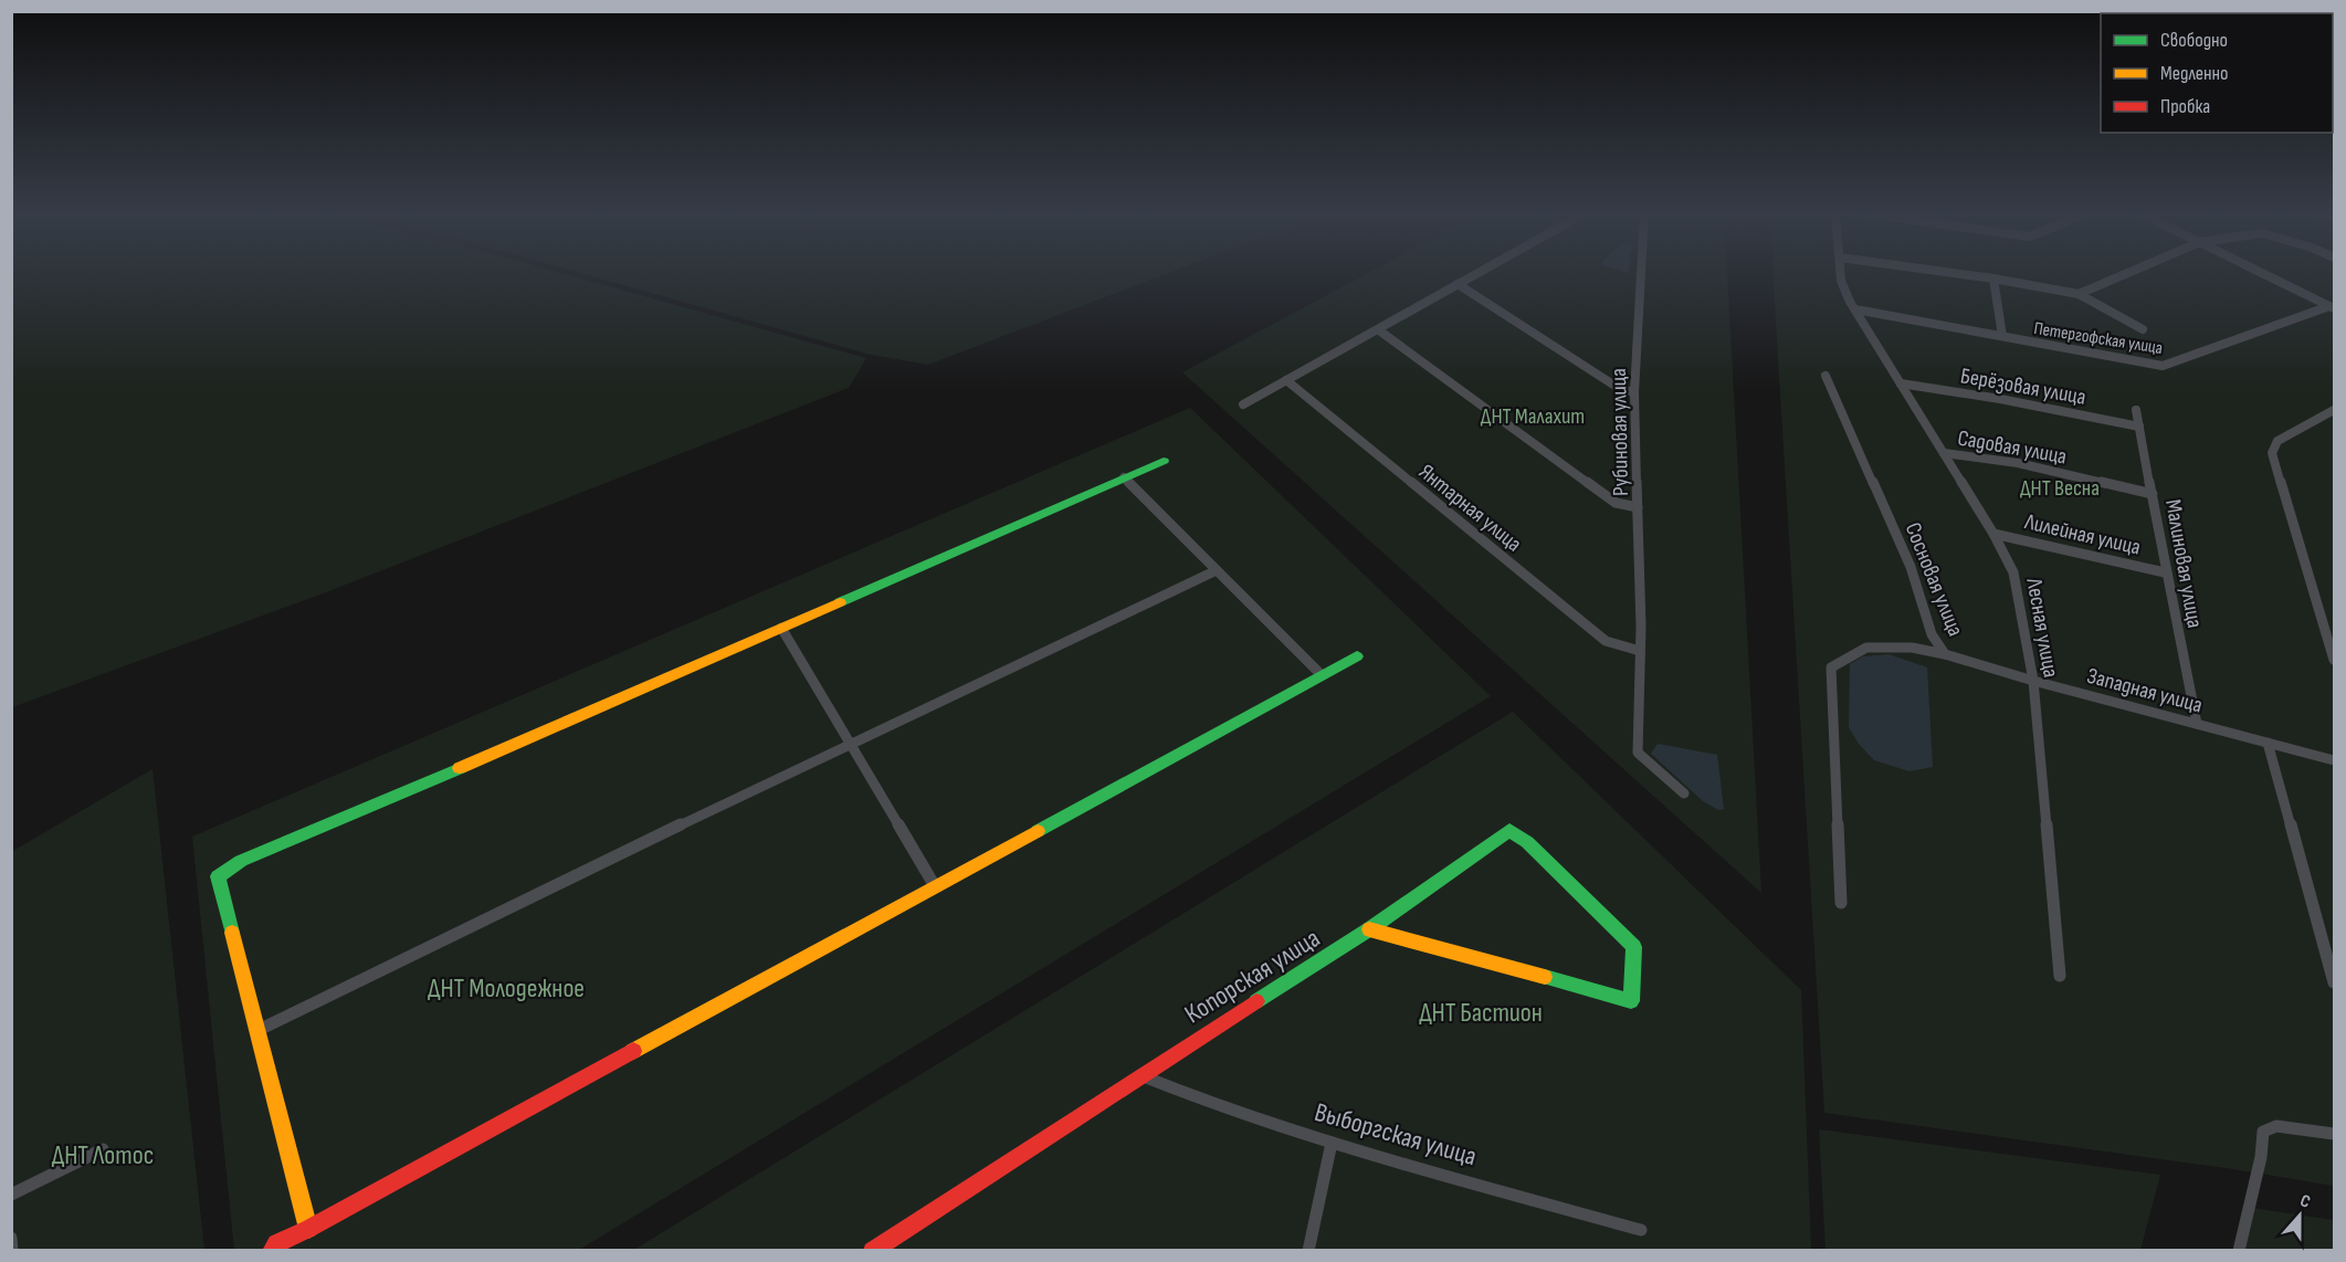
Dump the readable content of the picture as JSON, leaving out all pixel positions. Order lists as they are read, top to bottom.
{
  "streets": {
    "street": [
      "Петергофская улица",
      "Берёзовая улица",
      "Рубиновая улица",
      "Садовая улица",
      "Янтарная улица",
      "Лилейная улица",
      "Малиновая улица",
      "Сосновая улица",
      "Лесная улица",
      "Западная улица",
      "Копорская улица",
      "Выборгская улица"
    ]
  },
  "crossings": [
    ["Петергофская улица", "Лесная улица"],
    ["Берёзовая улица", "Малиновая улица"],
    ["Берёзовая улица", "Лесная улица"],
    ["Рубиновая улица", "Янтарная улица"],
    ["Садовая улица", "Малиновая улица"],
    ["Садовая улица", "Лесная улица"],
    ["Лилейная улица", "Малиновая улица"],
    ["Лилейная улица", "Лесная улица"],
    ["Малиновая улица", "Западная улица"],
    ["Сосновая улица", "Западная улица"],
    ["Лесная улица", "Западная улица"],
    ["Копорская улица", "Выборгская улица"]
  ],
  "parks": [
    "ДНТ Малахит",
    "ДНТ Весна",
    "ДНТ Молодежное",
    "ДНТ Бастион",
    "ДНТ Лотос"
  ],
  "legend": ["Свободно", "Медленно", "Пробка"],
  "north": "top"
}
